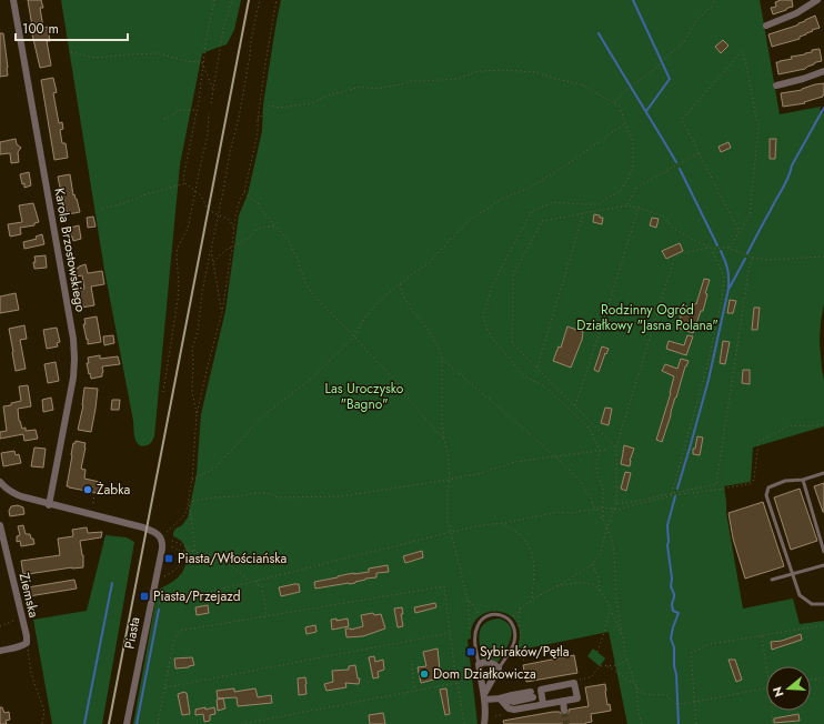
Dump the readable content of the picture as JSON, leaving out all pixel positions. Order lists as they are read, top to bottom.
{
  "streets": {
    "street": ["Karola Brzostowskiego", "Ziemska", "Piasta"]
  },
  "parks": ["Rodzinny Ogród Działkowy \"Jasna Polana\"", "Las Uroczysko \"Bagno\""],
  "places": {
    "other": ["Żabka", "Dom Działkowicza"],
    "transit": ["Piasta/Włościańska", "Piasta/Przejazd", "Sybiraków/Pętla"]
  },
  "scale_bar": "100 m",
  "north": "left"
}
